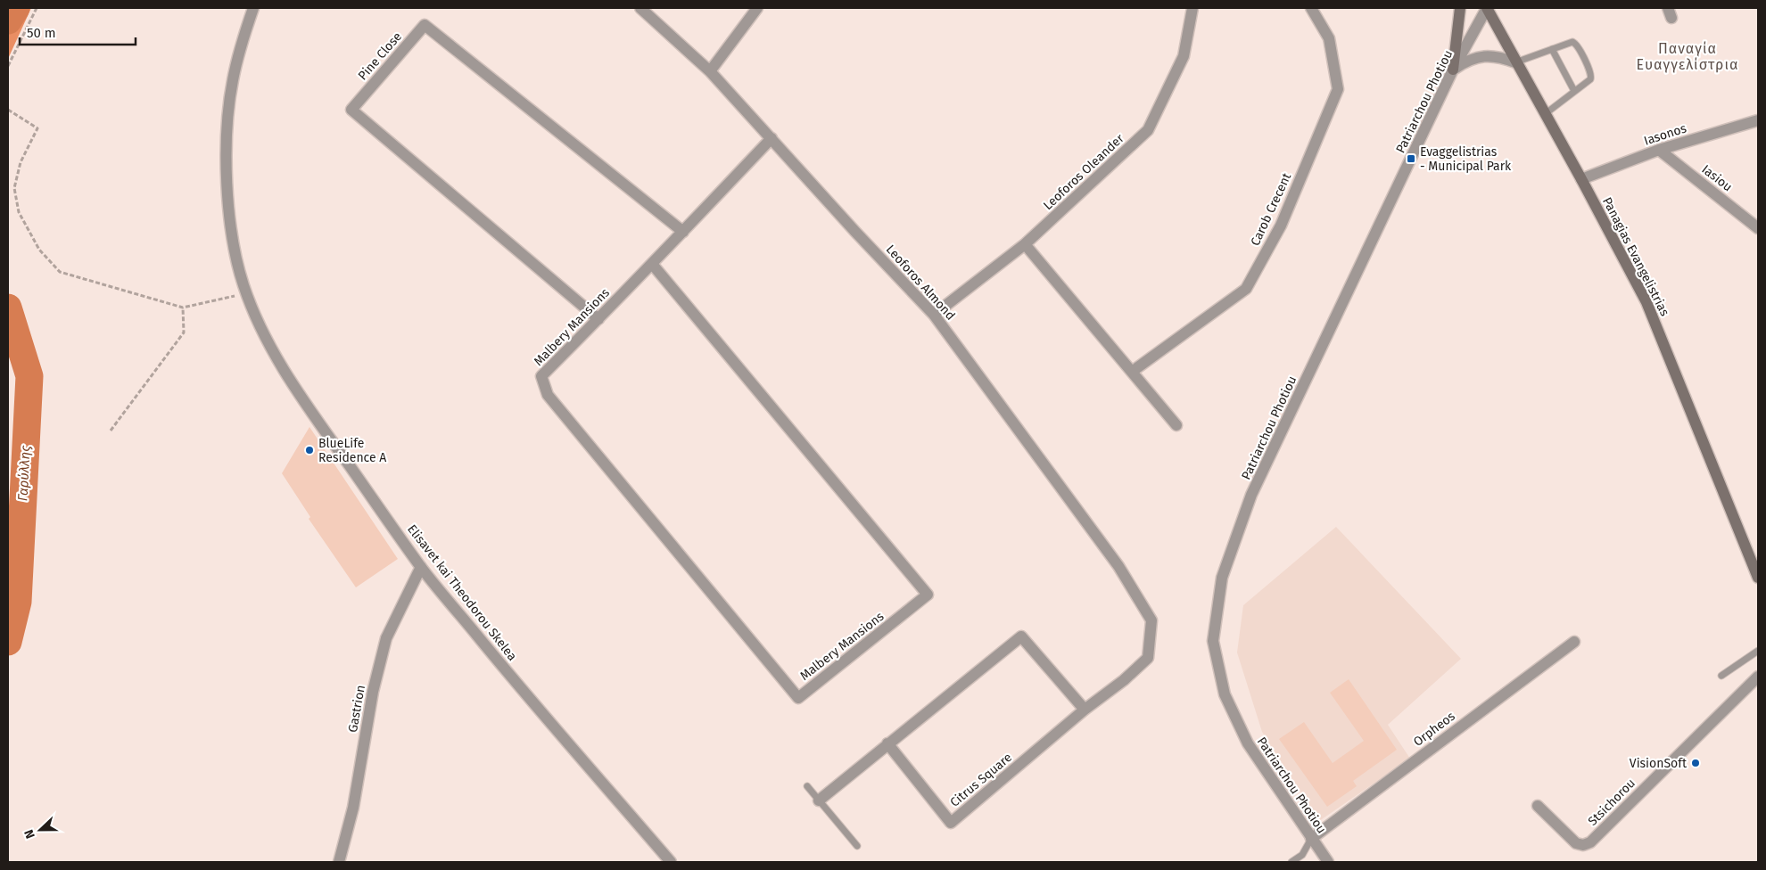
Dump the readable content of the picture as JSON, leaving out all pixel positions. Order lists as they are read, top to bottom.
{
  "streets": {
    "main road": ["Panagias Evangelistrias"],
    "street": [
      "Pine Close",
      "Patriarchou Photiou",
      "Iasonos",
      "Leoforos Oleander",
      "Iasiou",
      "Carob Crecent",
      "Leoforos Almond",
      "Malbery Mansions",
      "Elisavet kai Theodorou Skelea",
      "Gastrion",
      "Orpheos",
      "Citrus Square",
      "Stsichorou"
    ]
  },
  "crossings": [
    ["Pine Close", "Malbery Mansions"],
    ["Patriarchou Photiou", "Panagias Evangelistrias"],
    ["Patriarchou Photiou", "Orpheos"],
    ["Iasonos", "Iasiou"],
    ["Iasonos", "Panagias Evangelistrias"],
    ["Leoforos Oleander", "Leoforos Almond"],
    ["Leoforos Almond", "Malbery Mansions"],
    ["Leoforos Almond", "Citrus Square"],
    ["Elisavet kai Theodorou Skelea", "Gastrion"]
  ],
  "districts": ["Παναγία Ευαγγελίστρια"],
  "water": ["Γαρύλλης"],
  "places": {
    "transit": ["Evaggelistrias - Municipal Park"],
    "other": ["BlueLife Residence A", "VisionSoft"]
  },
  "scale_bar": "50 m",
  "north": "left"
}
